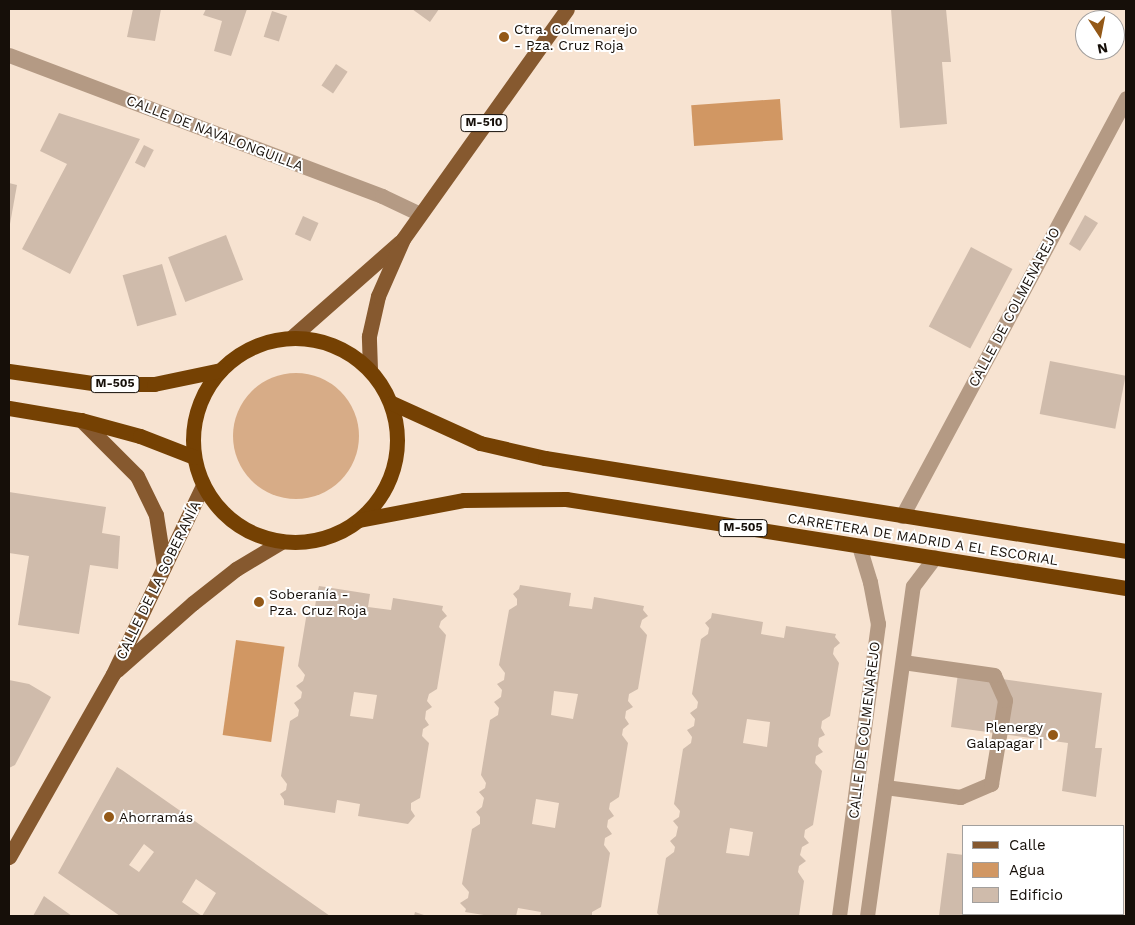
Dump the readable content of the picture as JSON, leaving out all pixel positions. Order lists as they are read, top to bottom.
{
  "streets": {
    "highway": ["M-505", "CARRETERA DE MADRID A EL ESCORIAL"],
    "main road": ["M-510", "CALLE DE LA SOBERANÍA"],
    "street": ["CALLE DE NAVALONGUILLA", "CALLE DE COLMENAREJO"]
  },
  "crossings": [
    ["M-510", "CALLE DE NAVALONGUILLA"],
    ["M-510", "M-505"],
    ["CALLE DE COLMENAREJO", "CARRETERA DE MADRID A EL ESCORIAL"],
    ["M-505", "CARRETERA DE MADRID A EL ESCORIAL"],
    ["M-505", "CALLE DE LA SOBERANÍA"]
  ],
  "places": [
    "Ctra. Colmenarejo - Pza. Cruz Roja",
    "Soberanía - Pza. Cruz Roja",
    "Plenergy Galapagar I",
    "Ahorramás"
  ],
  "legend": ["Calle", "Agua", "Edificio"],
  "north": "bottom"
}
